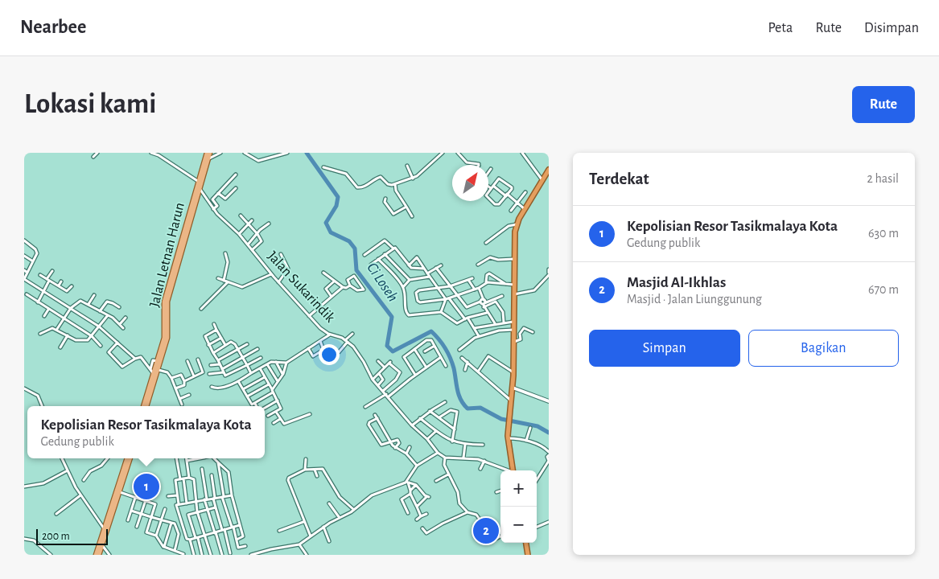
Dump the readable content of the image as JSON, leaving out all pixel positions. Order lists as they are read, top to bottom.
{
  "streets": {
    "main road": ["Jalan Letnan Harun"],
    "street": ["Jalan Sukarindik"]
  },
  "crossings": [
    ["Jalan Letnan Harun", "Jalan Sukarindik"]
  ],
  "water": ["Ci Loseh"],
  "scale_bar": "200 m",
  "north": "top right",
  "page": {
    "header": "Nearbee",
    "nav": ["Peta", "Rute", "Disimpan"],
    "buttons": [
      "Rute",
      ["Simpan", "Bagikan"]
    ],
    "title": "Lokasi kami",
    "heading": ["Terdekat", "2 hasil"],
    "list": [
      {
        "mark": "1",
        "name": "Kepolisian Resor Tasikmalaya Kota",
        "note": "Gedung publik",
        "value": "630 m"
      },
      {
        "mark": "2",
        "name": "Masjid Al-Ikhlas",
        "note": "Masjid · Jalan Liunggunung",
        "value": "670 m"
      }
    ],
    "popup": ["Kepolisian Resor Tasikmalaya Kota", "Gedung publik"],
    "map_buttons": ["+", "−"],
    "pins": ["1", "2"],
    "scale": "200 m"
  }
}
